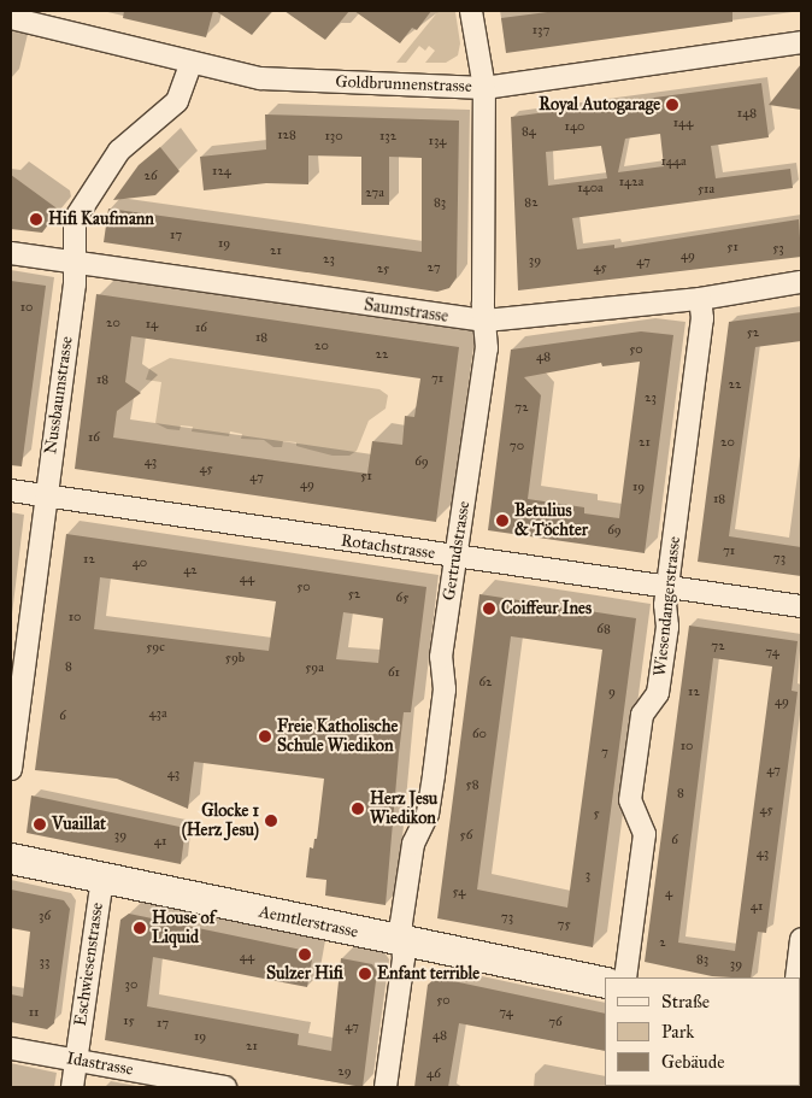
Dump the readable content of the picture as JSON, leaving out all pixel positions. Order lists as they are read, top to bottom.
{
  "streets": {
    "street": [
      "Goldbrunnenstrasse",
      "Saumstrasse",
      "Nussbaumstrasse",
      "Rotachstrasse",
      "Gertrudstrasse",
      "Wiesendangerstrasse",
      "Aemtlerstrasse",
      "Eschwiesenstrasse",
      "Idastrasse"
    ]
  },
  "crossings": [
    ["Goldbrunnenstrasse", "Nussbaumstrasse"],
    ["Goldbrunnenstrasse", "Gertrudstrasse"],
    ["Saumstrasse", "Nussbaumstrasse"],
    ["Saumstrasse", "Gertrudstrasse"],
    ["Saumstrasse", "Wiesendangerstrasse"],
    ["Nussbaumstrasse", "Rotachstrasse"],
    ["Rotachstrasse", "Gertrudstrasse"],
    ["Rotachstrasse", "Wiesendangerstrasse"],
    ["Gertrudstrasse", "Aemtlerstrasse"],
    ["Aemtlerstrasse", "Eschwiesenstrasse"],
    ["Eschwiesenstrasse", "Idastrasse"]
  ],
  "places": [
    "Royal Autogarage",
    "Hifi Kaufmann",
    "Betulius & Töchter",
    "Coiffeur Ines",
    "Freie Katholische Schule Wiedikon",
    "Herz Jesu Wiedikon",
    "Glocke 1 (Herz Jesu)",
    "Vuaillat",
    "House of Liquid",
    "Sulzer Hifi",
    "Enfant terrible"
  ],
  "house_numbers": [
    "137",
    "148",
    "144",
    "140",
    "84",
    "128",
    "130",
    "132",
    "134",
    "144a",
    "124",
    "26",
    "142a",
    "140a",
    "51a",
    "27a",
    "83",
    "82",
    "17",
    "19",
    "51",
    "53",
    "21",
    "49",
    "23",
    "39",
    "47",
    "27",
    "45",
    "25",
    "10",
    "20",
    "14",
    "16",
    "52",
    "18",
    "20",
    "50",
    "22",
    "48",
    "71",
    "18",
    "22",
    "23",
    "72",
    "16",
    "21",
    "20",
    "70",
    "43",
    "69",
    "45",
    "51",
    "47",
    "49",
    "19",
    "18",
    "69",
    "71",
    "73",
    "12",
    "40",
    "42",
    "44",
    "50",
    "52",
    "65",
    "10",
    "68",
    "72",
    "59c",
    "74",
    "59b",
    "8",
    "59a",
    "61",
    "62",
    "9",
    "12",
    "49",
    "43a",
    "6",
    "60",
    "10",
    "7",
    "47",
    "43",
    "58",
    "8",
    "45",
    "5",
    "39",
    "56",
    "6",
    "41",
    "43",
    "3",
    "54",
    "4",
    "41",
    "36",
    "73",
    "75",
    "2",
    "44",
    "83",
    "33",
    "39",
    "30",
    "50",
    "11",
    "74",
    "15",
    "76",
    "17",
    "47",
    "48",
    "19",
    "21",
    "29",
    "46"
  ],
  "legend": ["Straße", "Park", "Gebäude"]
}
